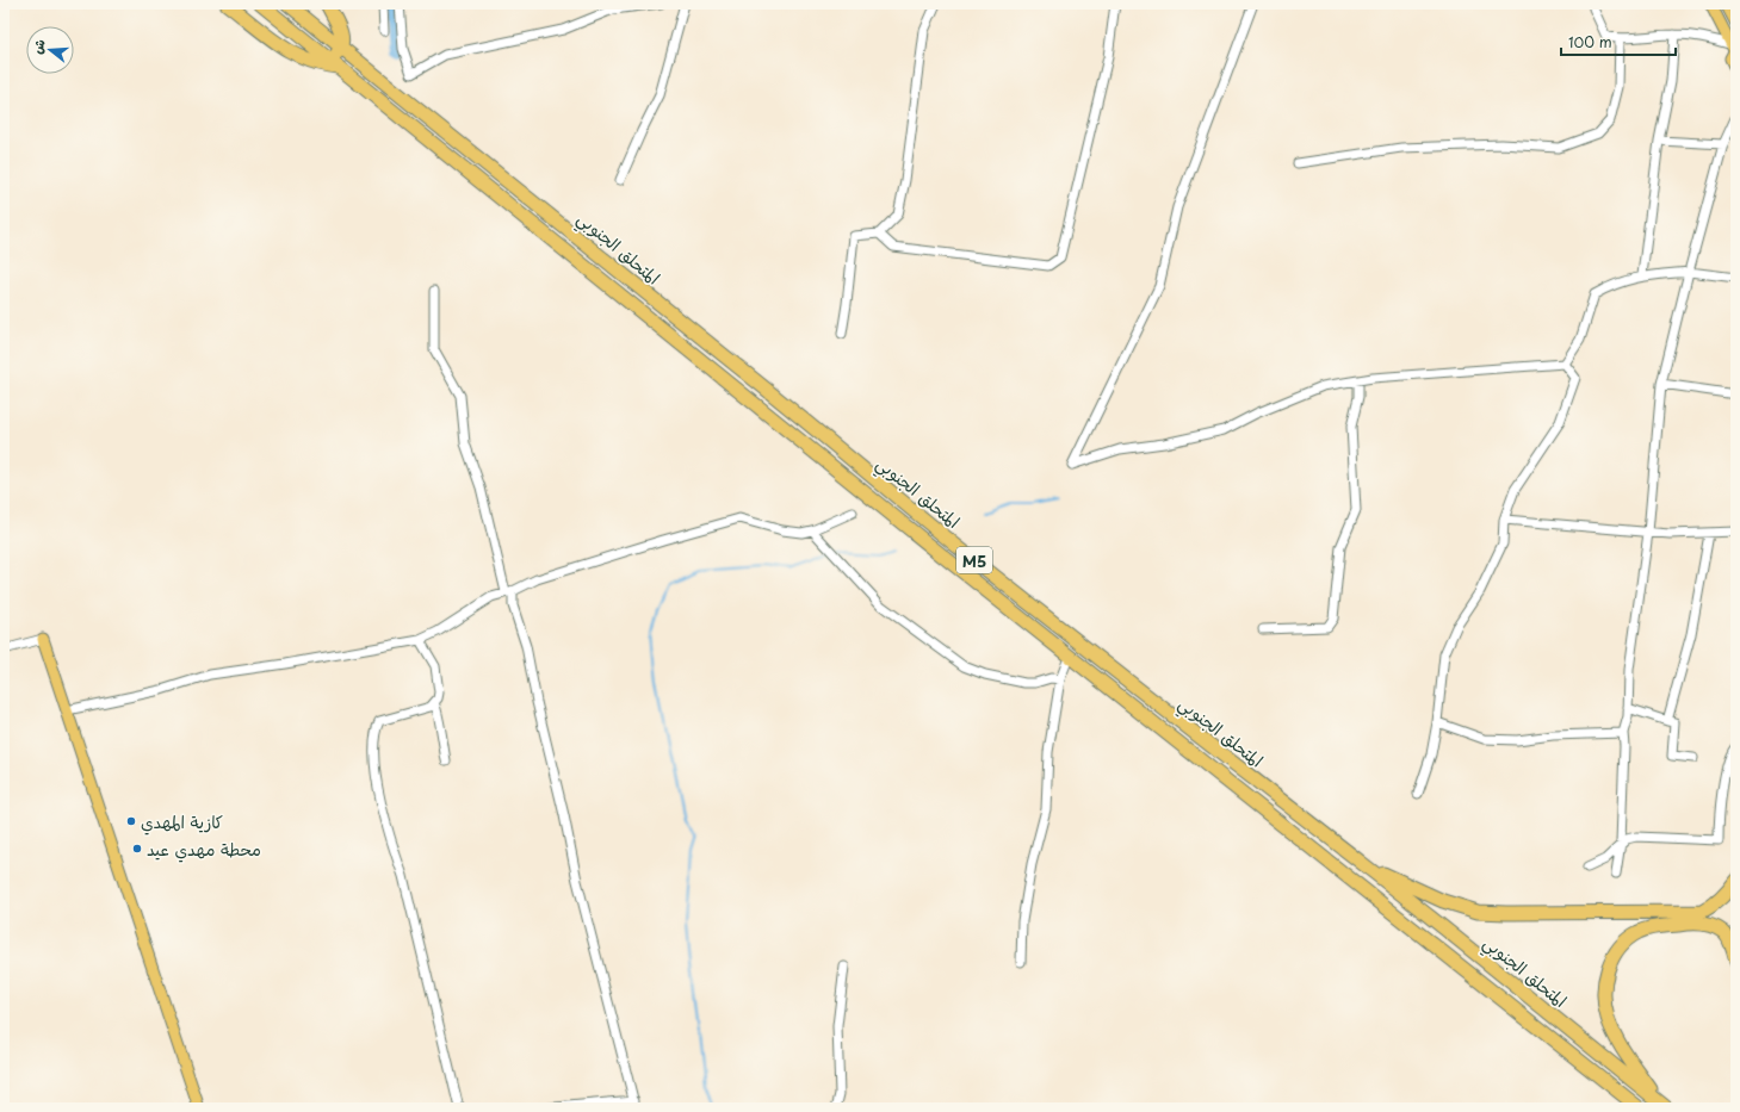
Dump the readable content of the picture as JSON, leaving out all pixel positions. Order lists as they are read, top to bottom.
{
  "streets": {
    "highway": ["المتحلق الجنوبي", "M5"]
  },
  "places": ["كازية المهدي", "محطة مهدي عيد"],
  "scale_bar": "100 m",
  "north": "left"
}
